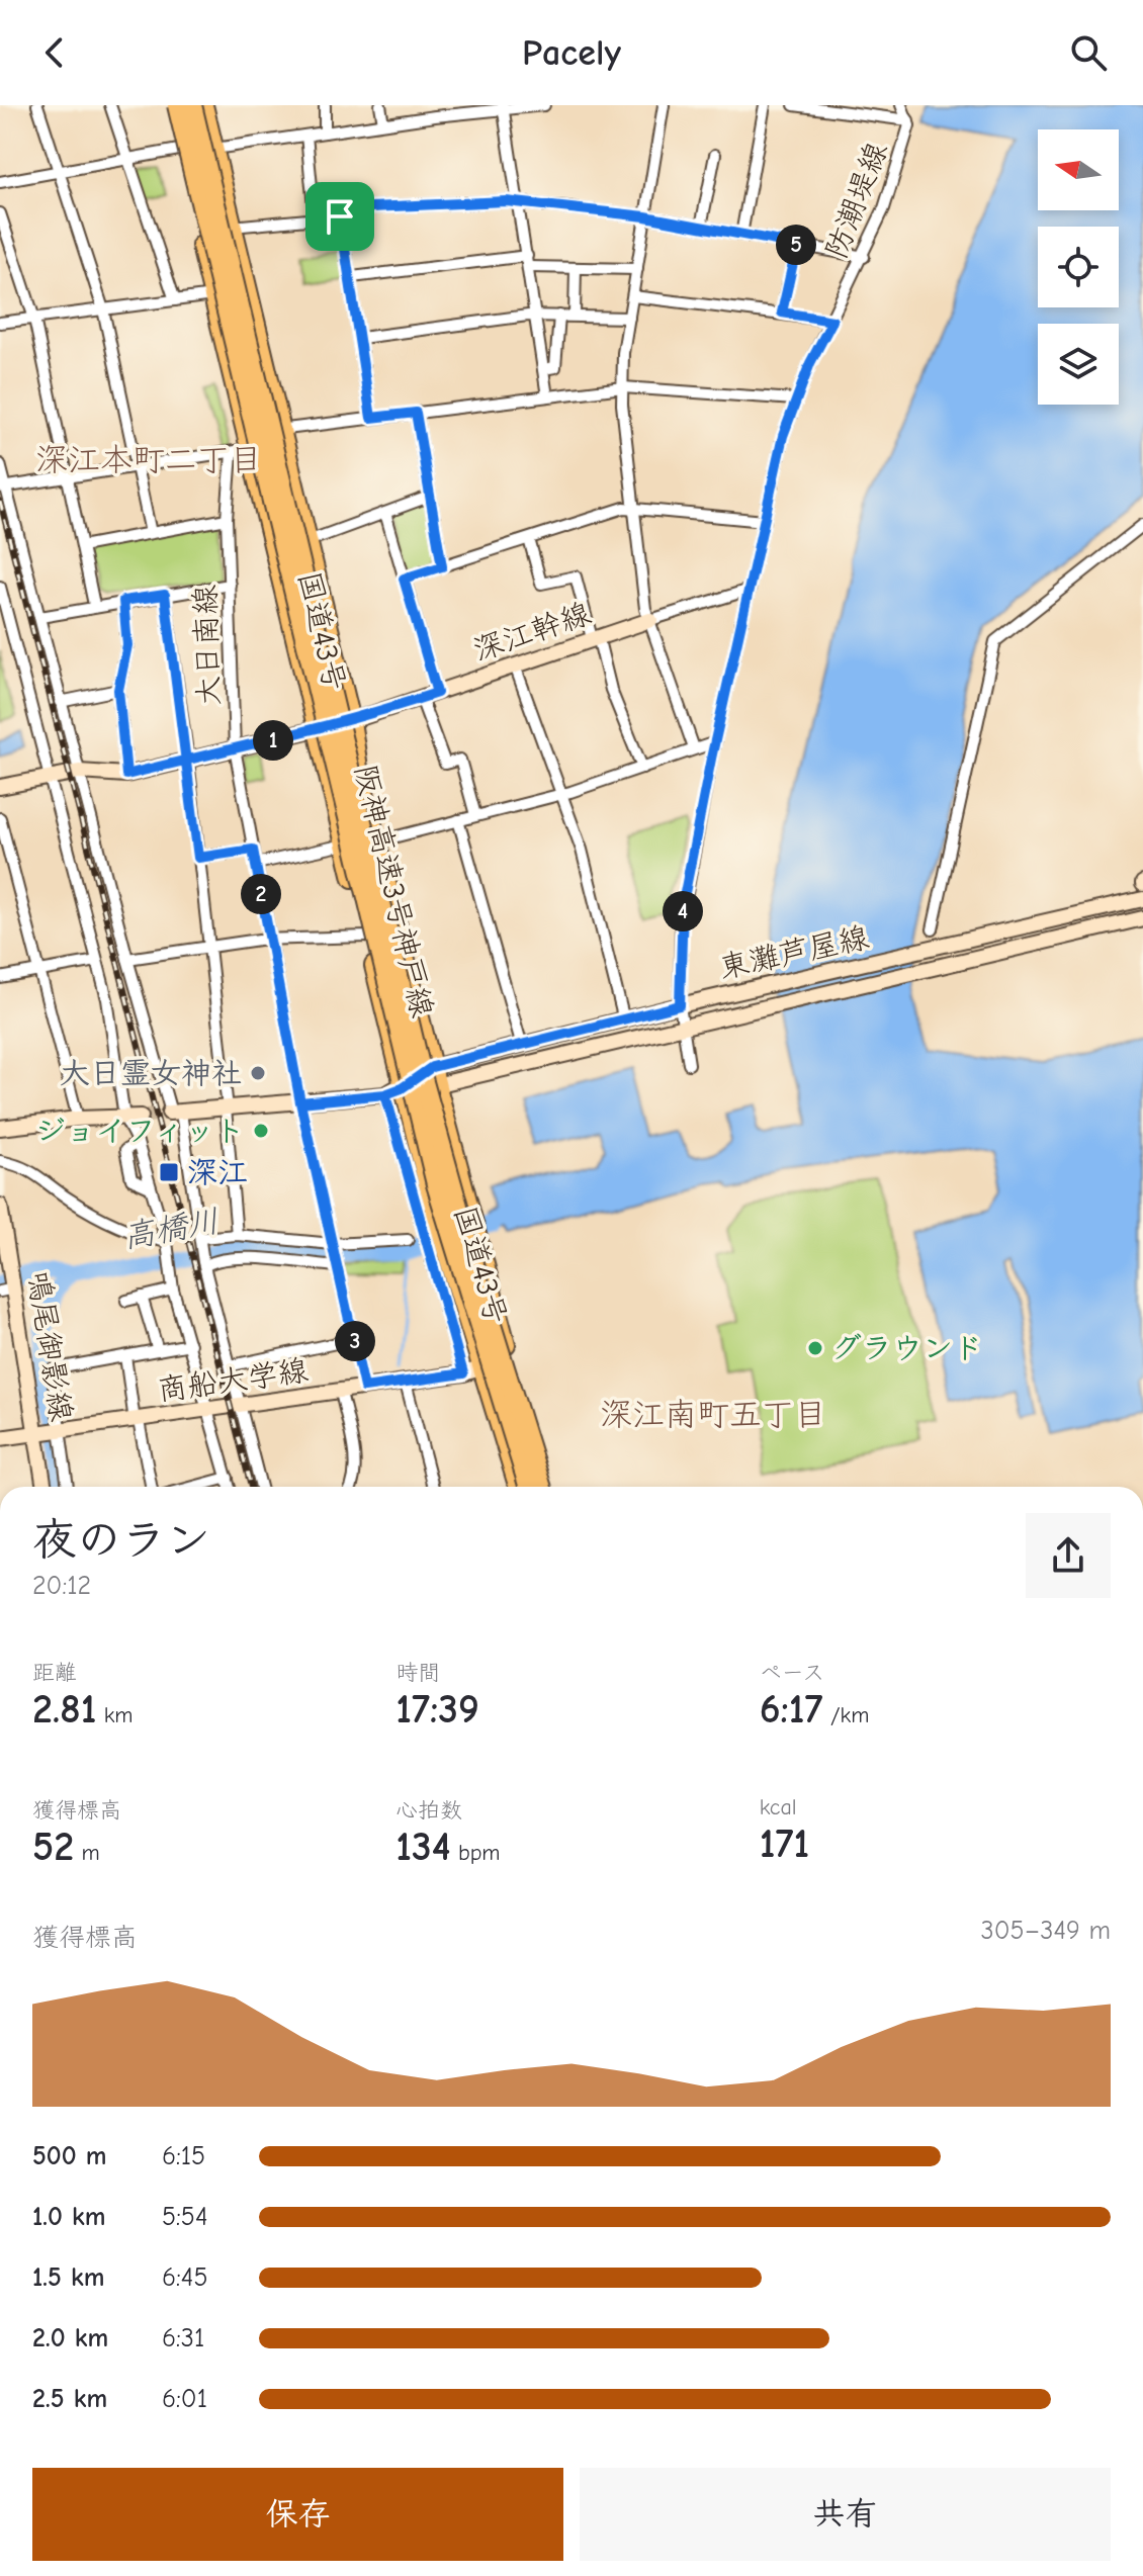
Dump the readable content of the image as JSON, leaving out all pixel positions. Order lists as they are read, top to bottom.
{
  "streets": {
    "highway": ["国道43号", "阪神高速3号神戸線"],
    "street": [
      "防潮堤線",
      "深江幹線",
      "大日南線",
      "東灘芦屋線",
      "鳴尾御影線",
      "商船大学線"
    ]
  },
  "crossings": [
    ["防潮堤線", "深江幹線"],
    ["防潮堤線", "東灘芦屋線"],
    ["国道43号", "深江幹線"],
    ["国道43号", "大日南線"],
    ["国道43号", "東灘芦屋線"],
    ["国道43号", "商船大学線"],
    ["深江幹線", "大日南線"],
    ["大日南線", "商船大学線"],
    ["鳴尾御影線", "商船大学線"]
  ],
  "districts": ["深江本町二丁目", "深江南町五丁目"],
  "water": ["高橋川"],
  "places": {
    "other": ["大日霊女神社", "ジョイフィット", "グラウンド"],
    "transit": ["深江"]
  },
  "north": "left",
  "page": {
    "header": "Pacely",
    "pins": [
      "5",
      "1",
      "2",
      "4",
      "3"
    ],
    "heading": ["夜のラン", "20:12"],
    "stats": [
      ["距離", "2.81 km"],
      ["時間", "17:39"],
      ["ペース", "6:17 /km"],
      ["獲得標高", "52 m"],
      ["心拍数", "134 bpm"],
      ["kcal", "171"]
    ],
    "chart": ["獲得標高", "305–349 m"],
    "list": [
      {
        "name": "500 m",
        "note": "6:15"
      },
      {
        "name": "1.0 km",
        "note": "5:54"
      },
      {
        "name": "1.5 km",
        "note": "6:45"
      },
      {
        "name": "2.0 km",
        "note": "6:31"
      },
      {
        "name": "2.5 km",
        "note": "6:01"
      }
    ],
    "buttons": ["保存", "共有"]
  }
}
